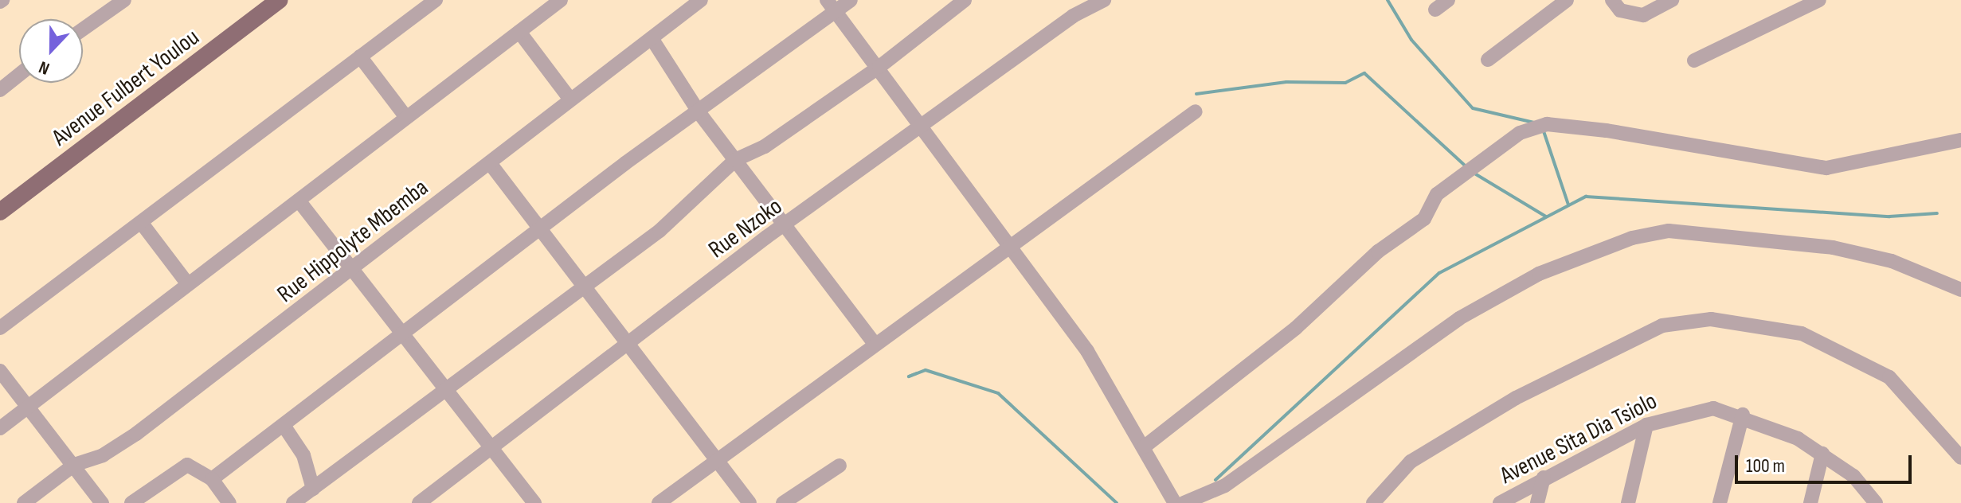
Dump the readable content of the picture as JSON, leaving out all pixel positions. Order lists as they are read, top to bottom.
{
  "streets": {
    "main road": ["Avenue Fulbert Youlou"],
    "street": ["Rue Nzoko", "Rue Hippolyte Mbemba", "Avenue Sita Dia Tsiolo"]
  },
  "scale_bar": "100 m",
  "north": "bottom"
}
